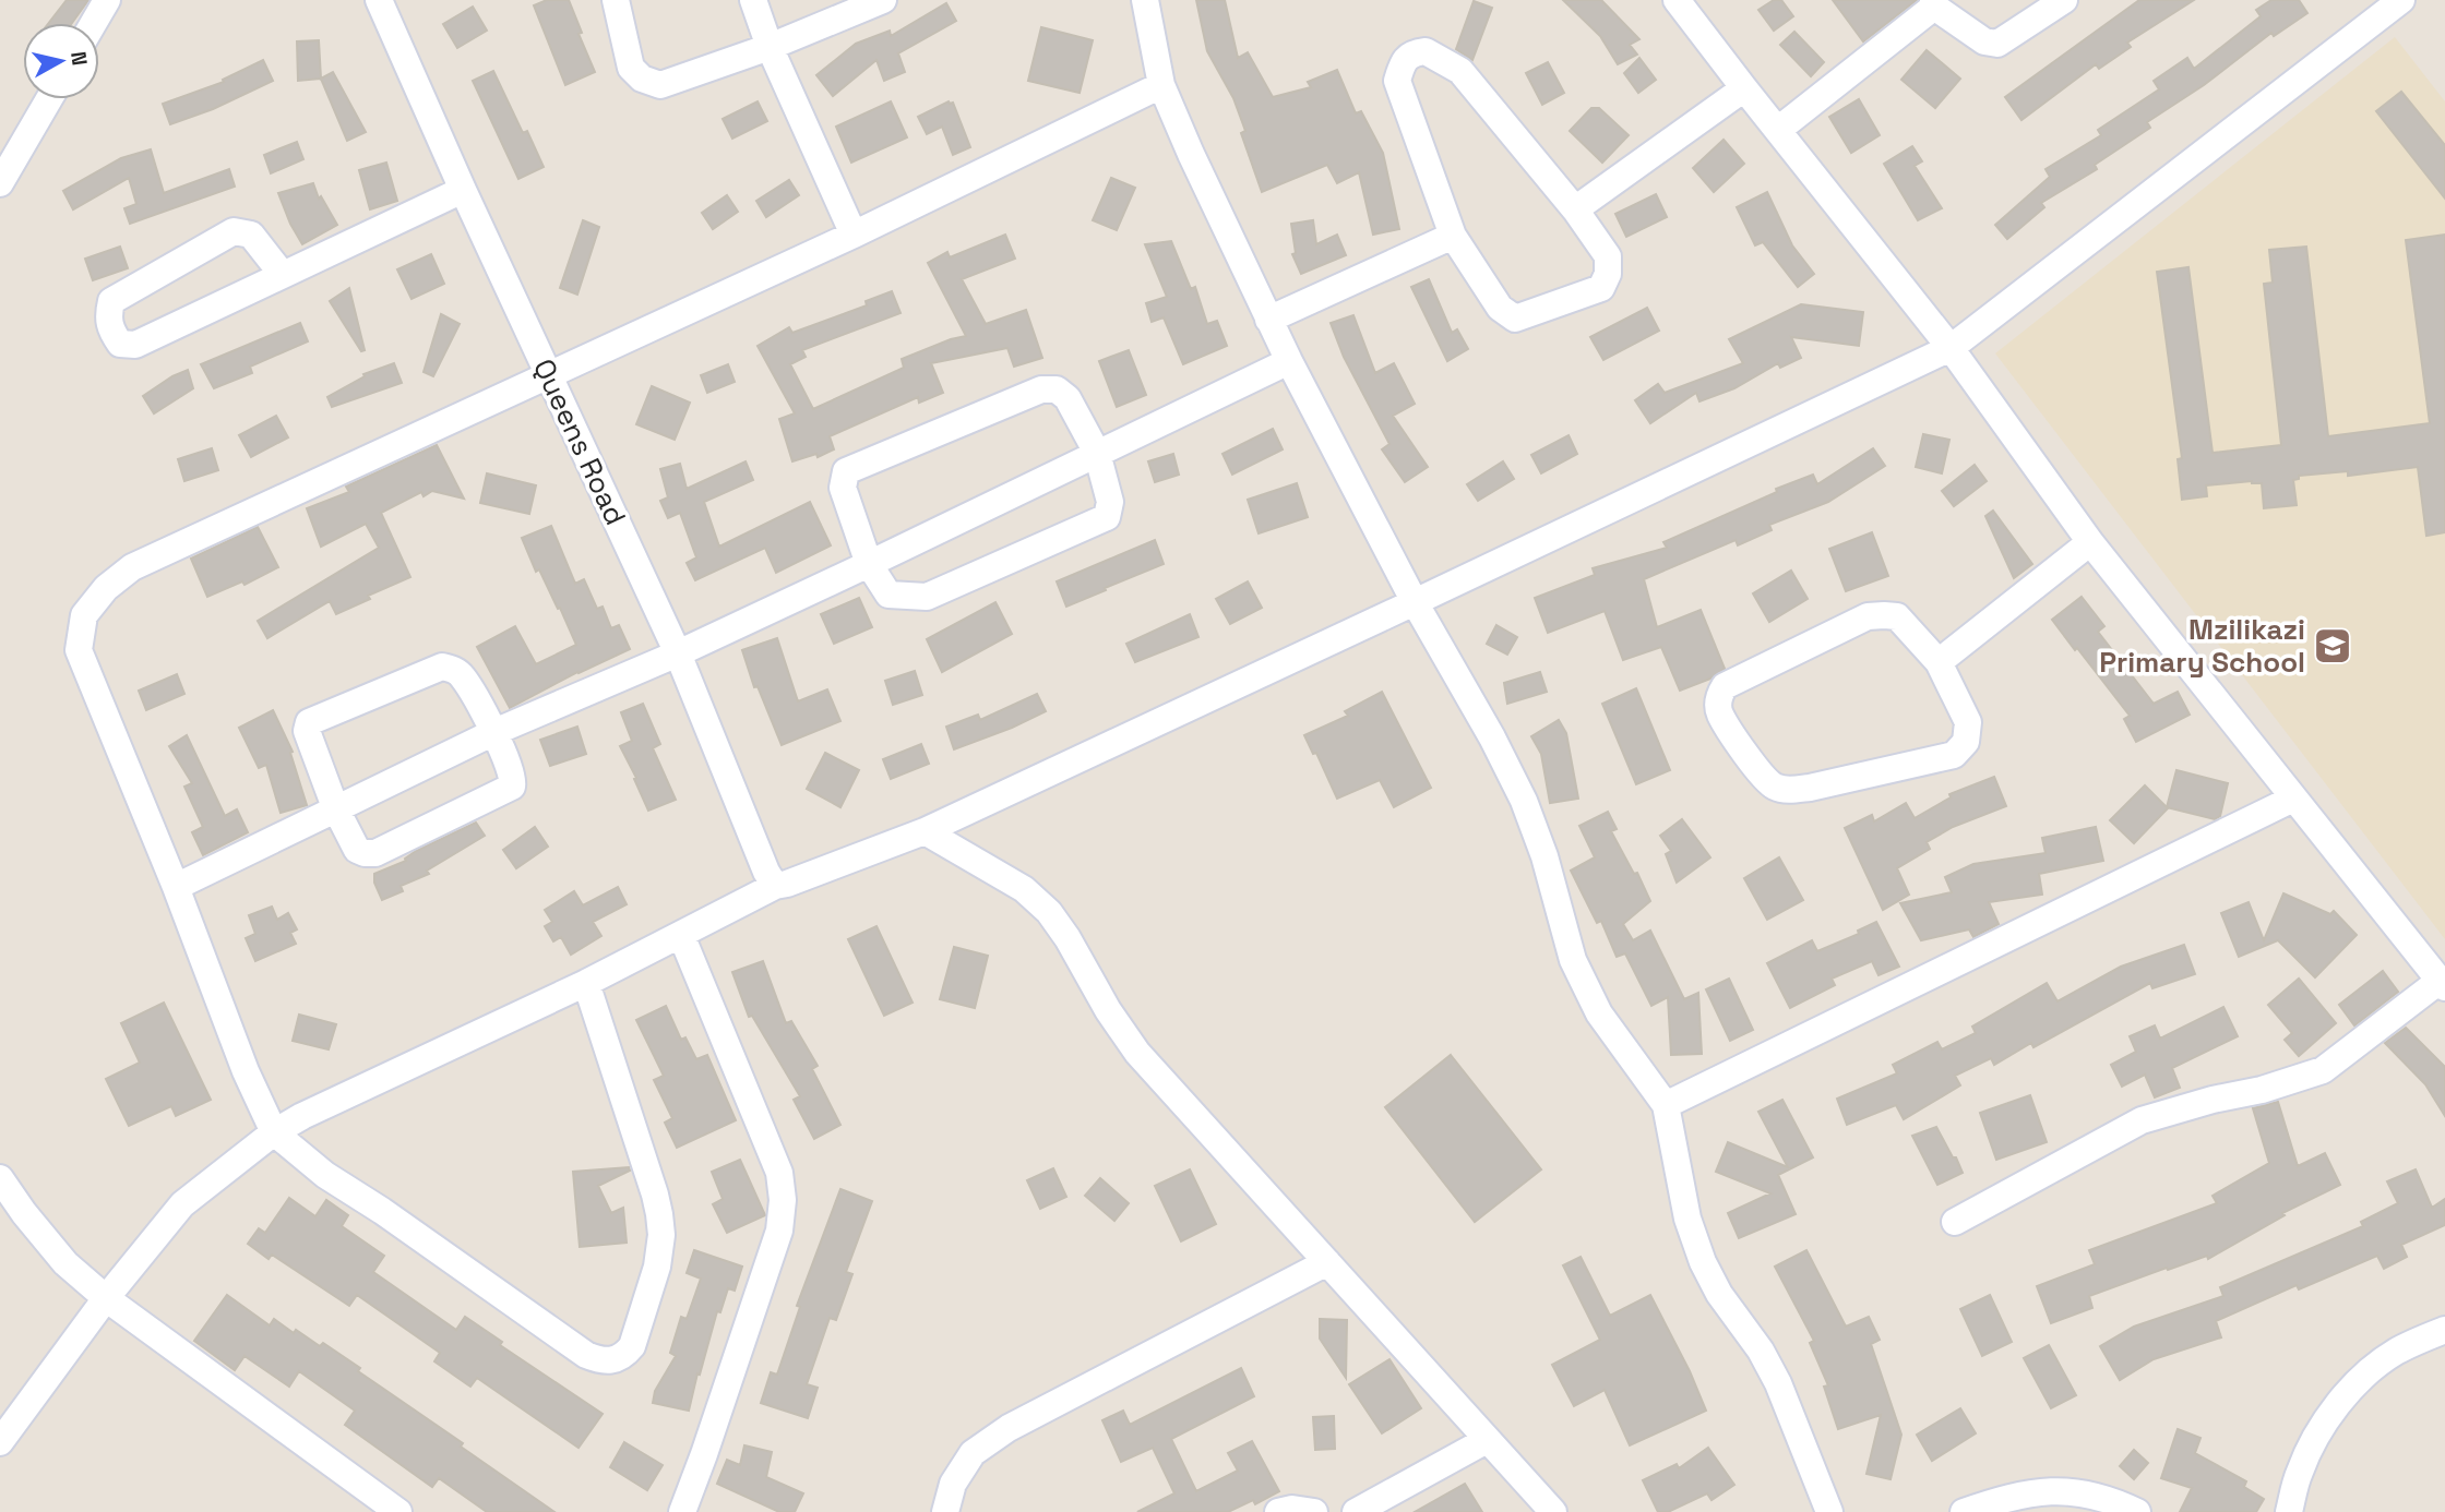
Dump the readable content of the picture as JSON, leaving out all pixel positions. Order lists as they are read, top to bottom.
{
  "streets": {
    "street": ["Queens Road"]
  },
  "places": {
    "school or university": ["Mzilikazi Primary School"]
  },
  "north": "right"
}
